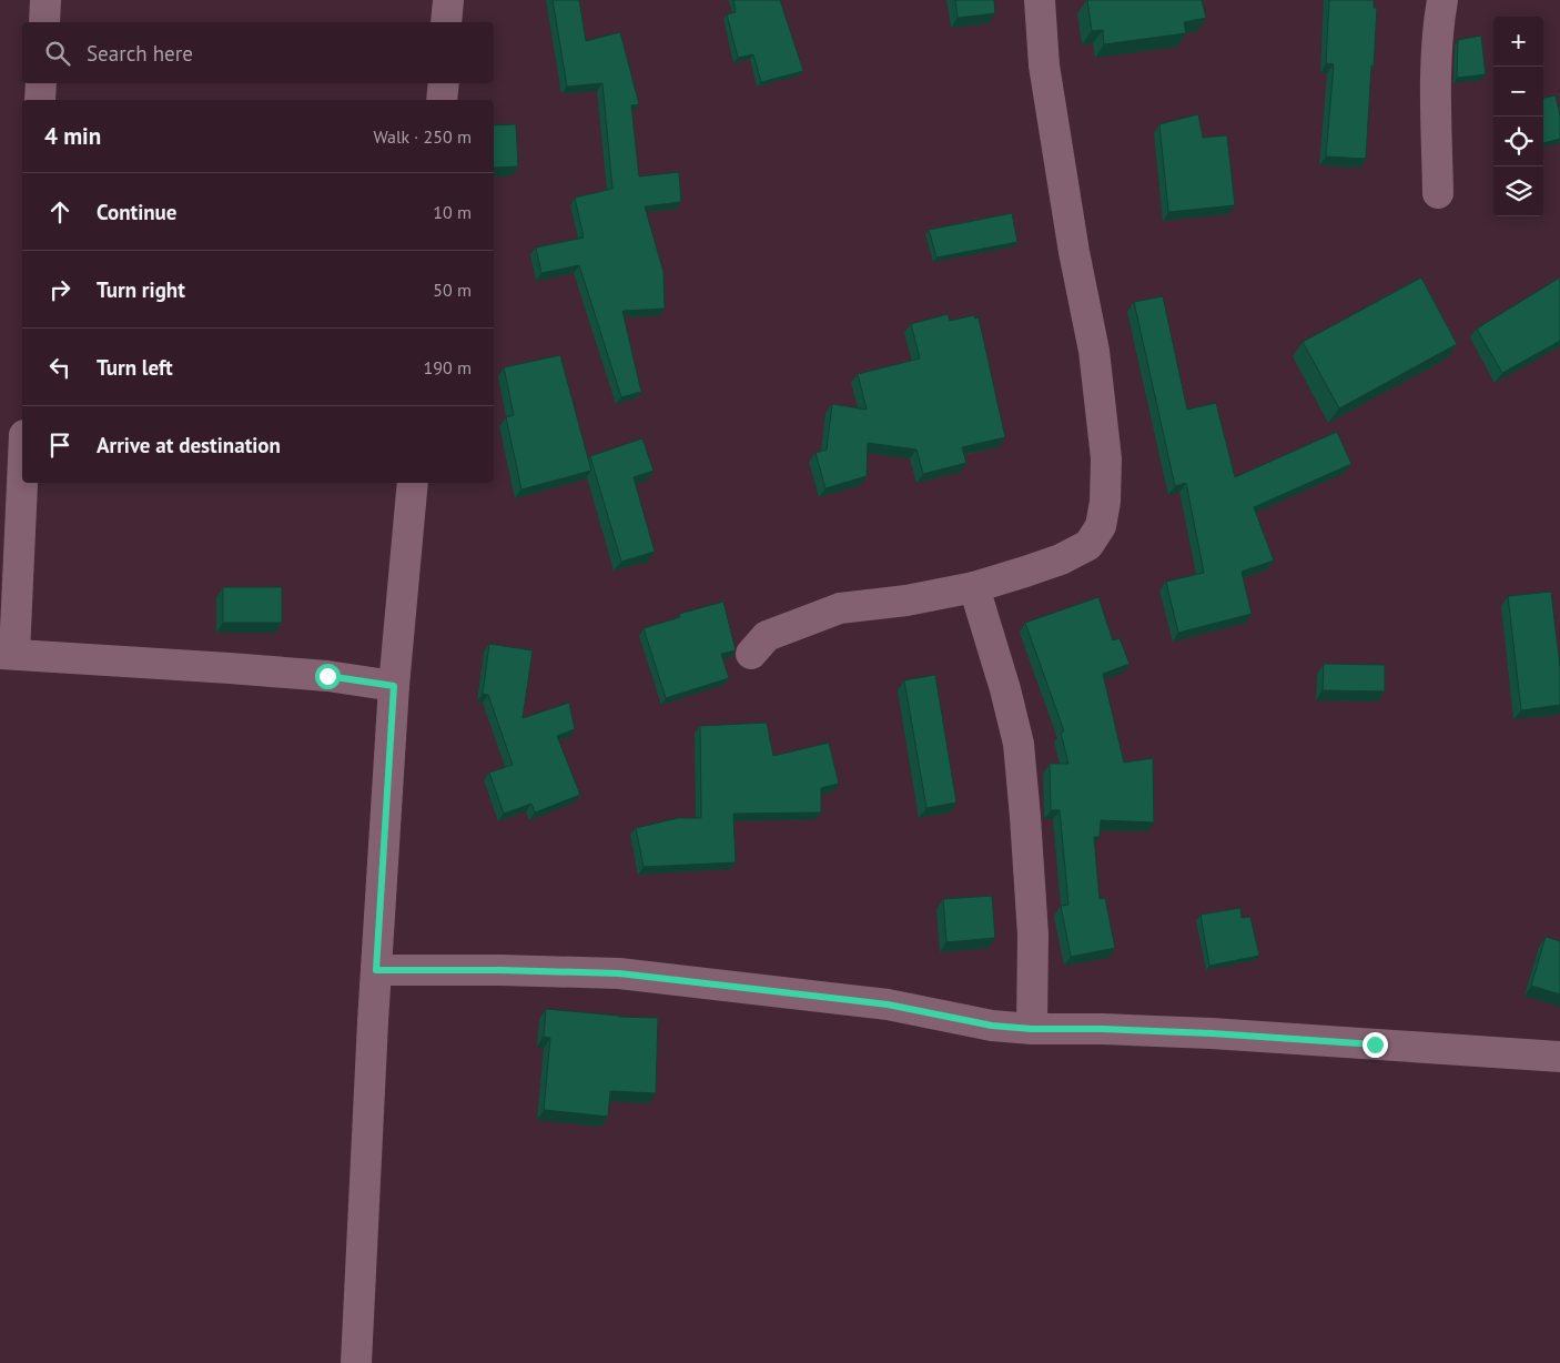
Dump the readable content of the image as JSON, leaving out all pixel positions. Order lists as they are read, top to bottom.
{
  "page": {
    "map_buttons": ["+", "−"],
    "search": "Search here",
    "heading": ["4 min", "Walk · 250 m"],
    "list": [
      ["Continue", "10 m"],
      ["Turn right", "50 m"],
      ["Turn left", "190 m"],
      "Arrive at destination"
    ]
  }
}
